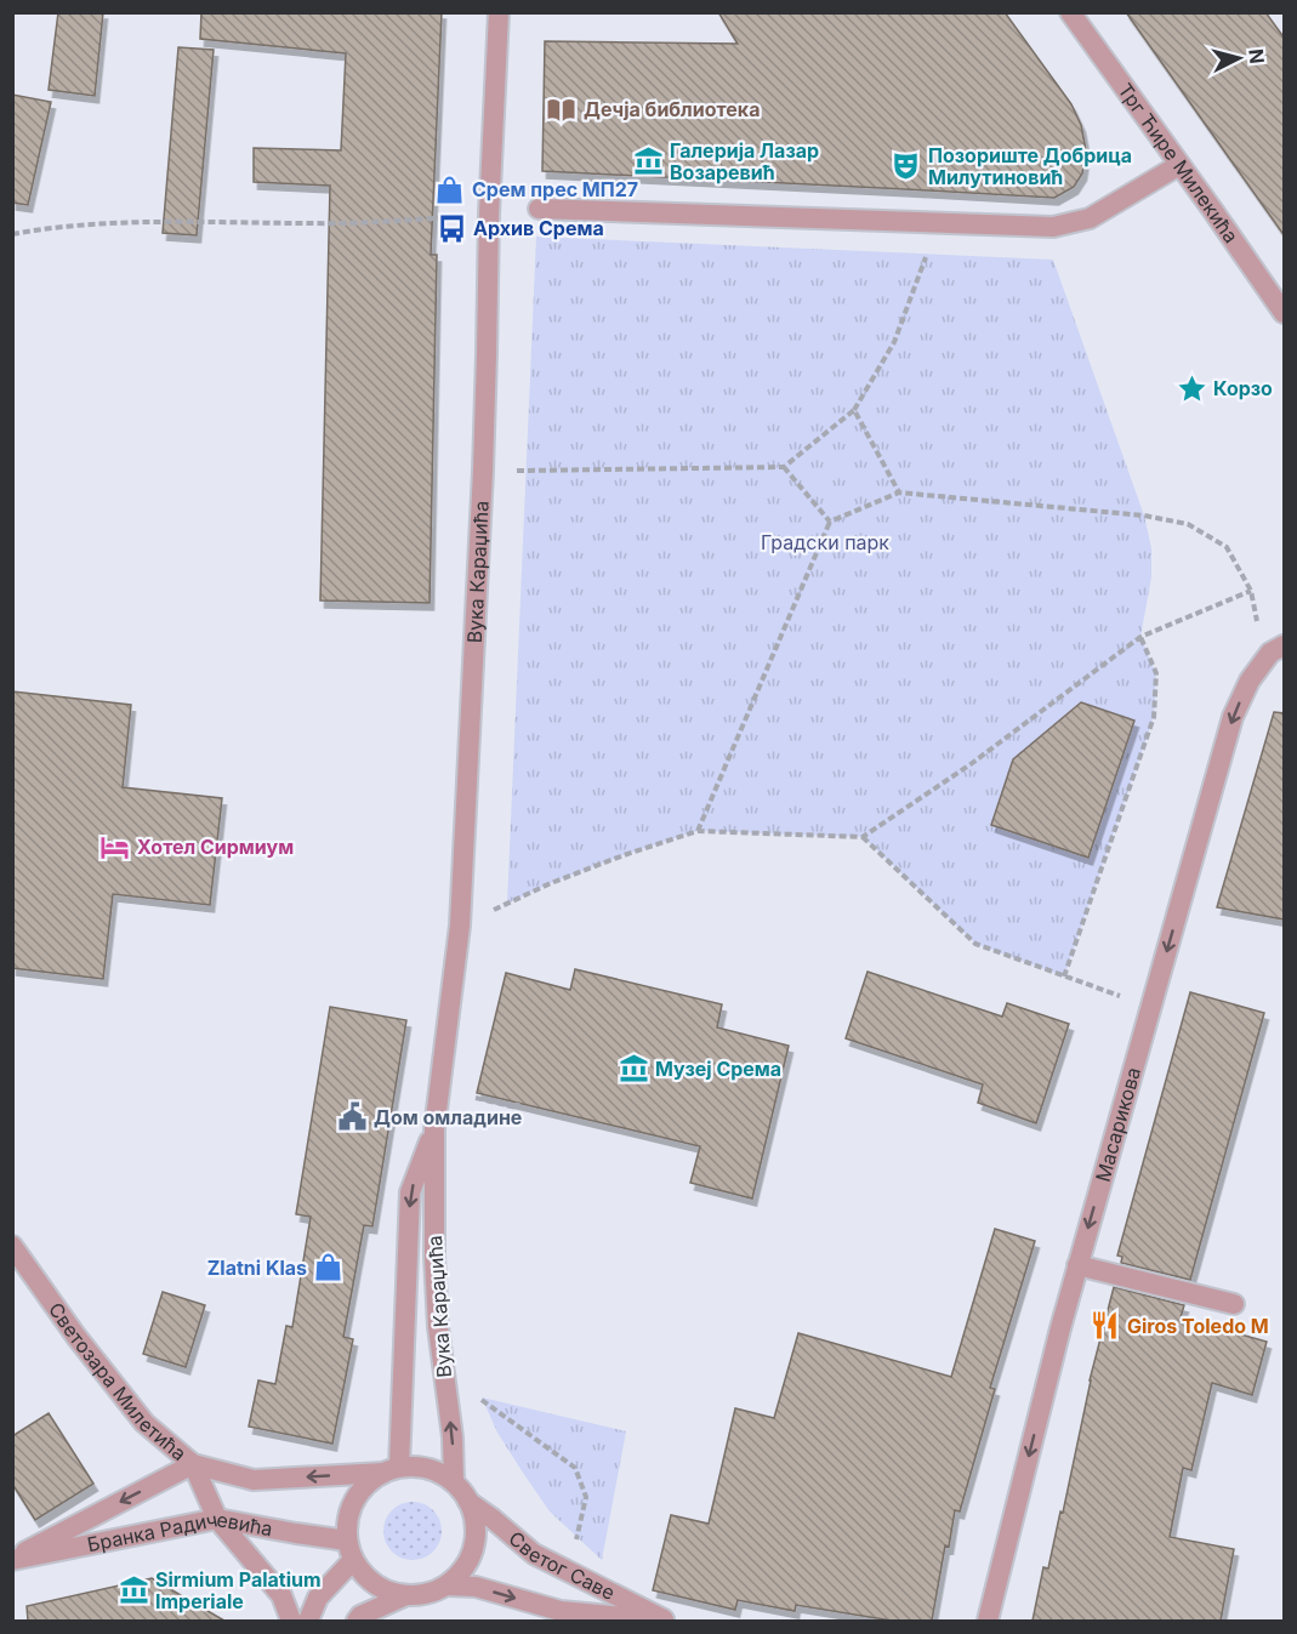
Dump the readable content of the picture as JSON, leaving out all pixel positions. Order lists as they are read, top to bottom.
{
  "streets": {
    "street": [
      "Трг Ћире Милекића",
      "Вука Караџића",
      "Масарикова",
      "Светозара Милетића",
      "Бранка Радичевића",
      "Светог Саве"
    ]
  },
  "crossings": [
    ["Вука Караџића", "Светозара Милетића"],
    ["Вука Караџића", "Бранка Радичевића"],
    ["Вука Караџића", "Светог Саве"],
    ["Светозара Милетића", "Бранка Радичевића"],
    ["Светозара Милетића", "Светог Саве"],
    ["Бранка Радичевића", "Светог Саве"]
  ],
  "one_way": ["Масарикова", "Светозара Милетића"],
  "parks": ["Градски парк"],
  "places": {
    "library": ["Дечја библиотека"],
    "museum": ["Галерија Лазар Возаревић", "Музеј Срема", "Sirmium Palatium Imperiale"],
    "theatre": ["Позориште Добрица Милутиновић"],
    "shop": ["Срем прес МП27", "Zlatni Klas"],
    "bus stop": ["Архив Срема"],
    "place": ["Корзо"],
    "hotel": ["Хотел Сирмиум"],
    "public building": ["Дом омладине"],
    "restaurant": ["Giros Toledo M"]
  },
  "north": "right"
}
